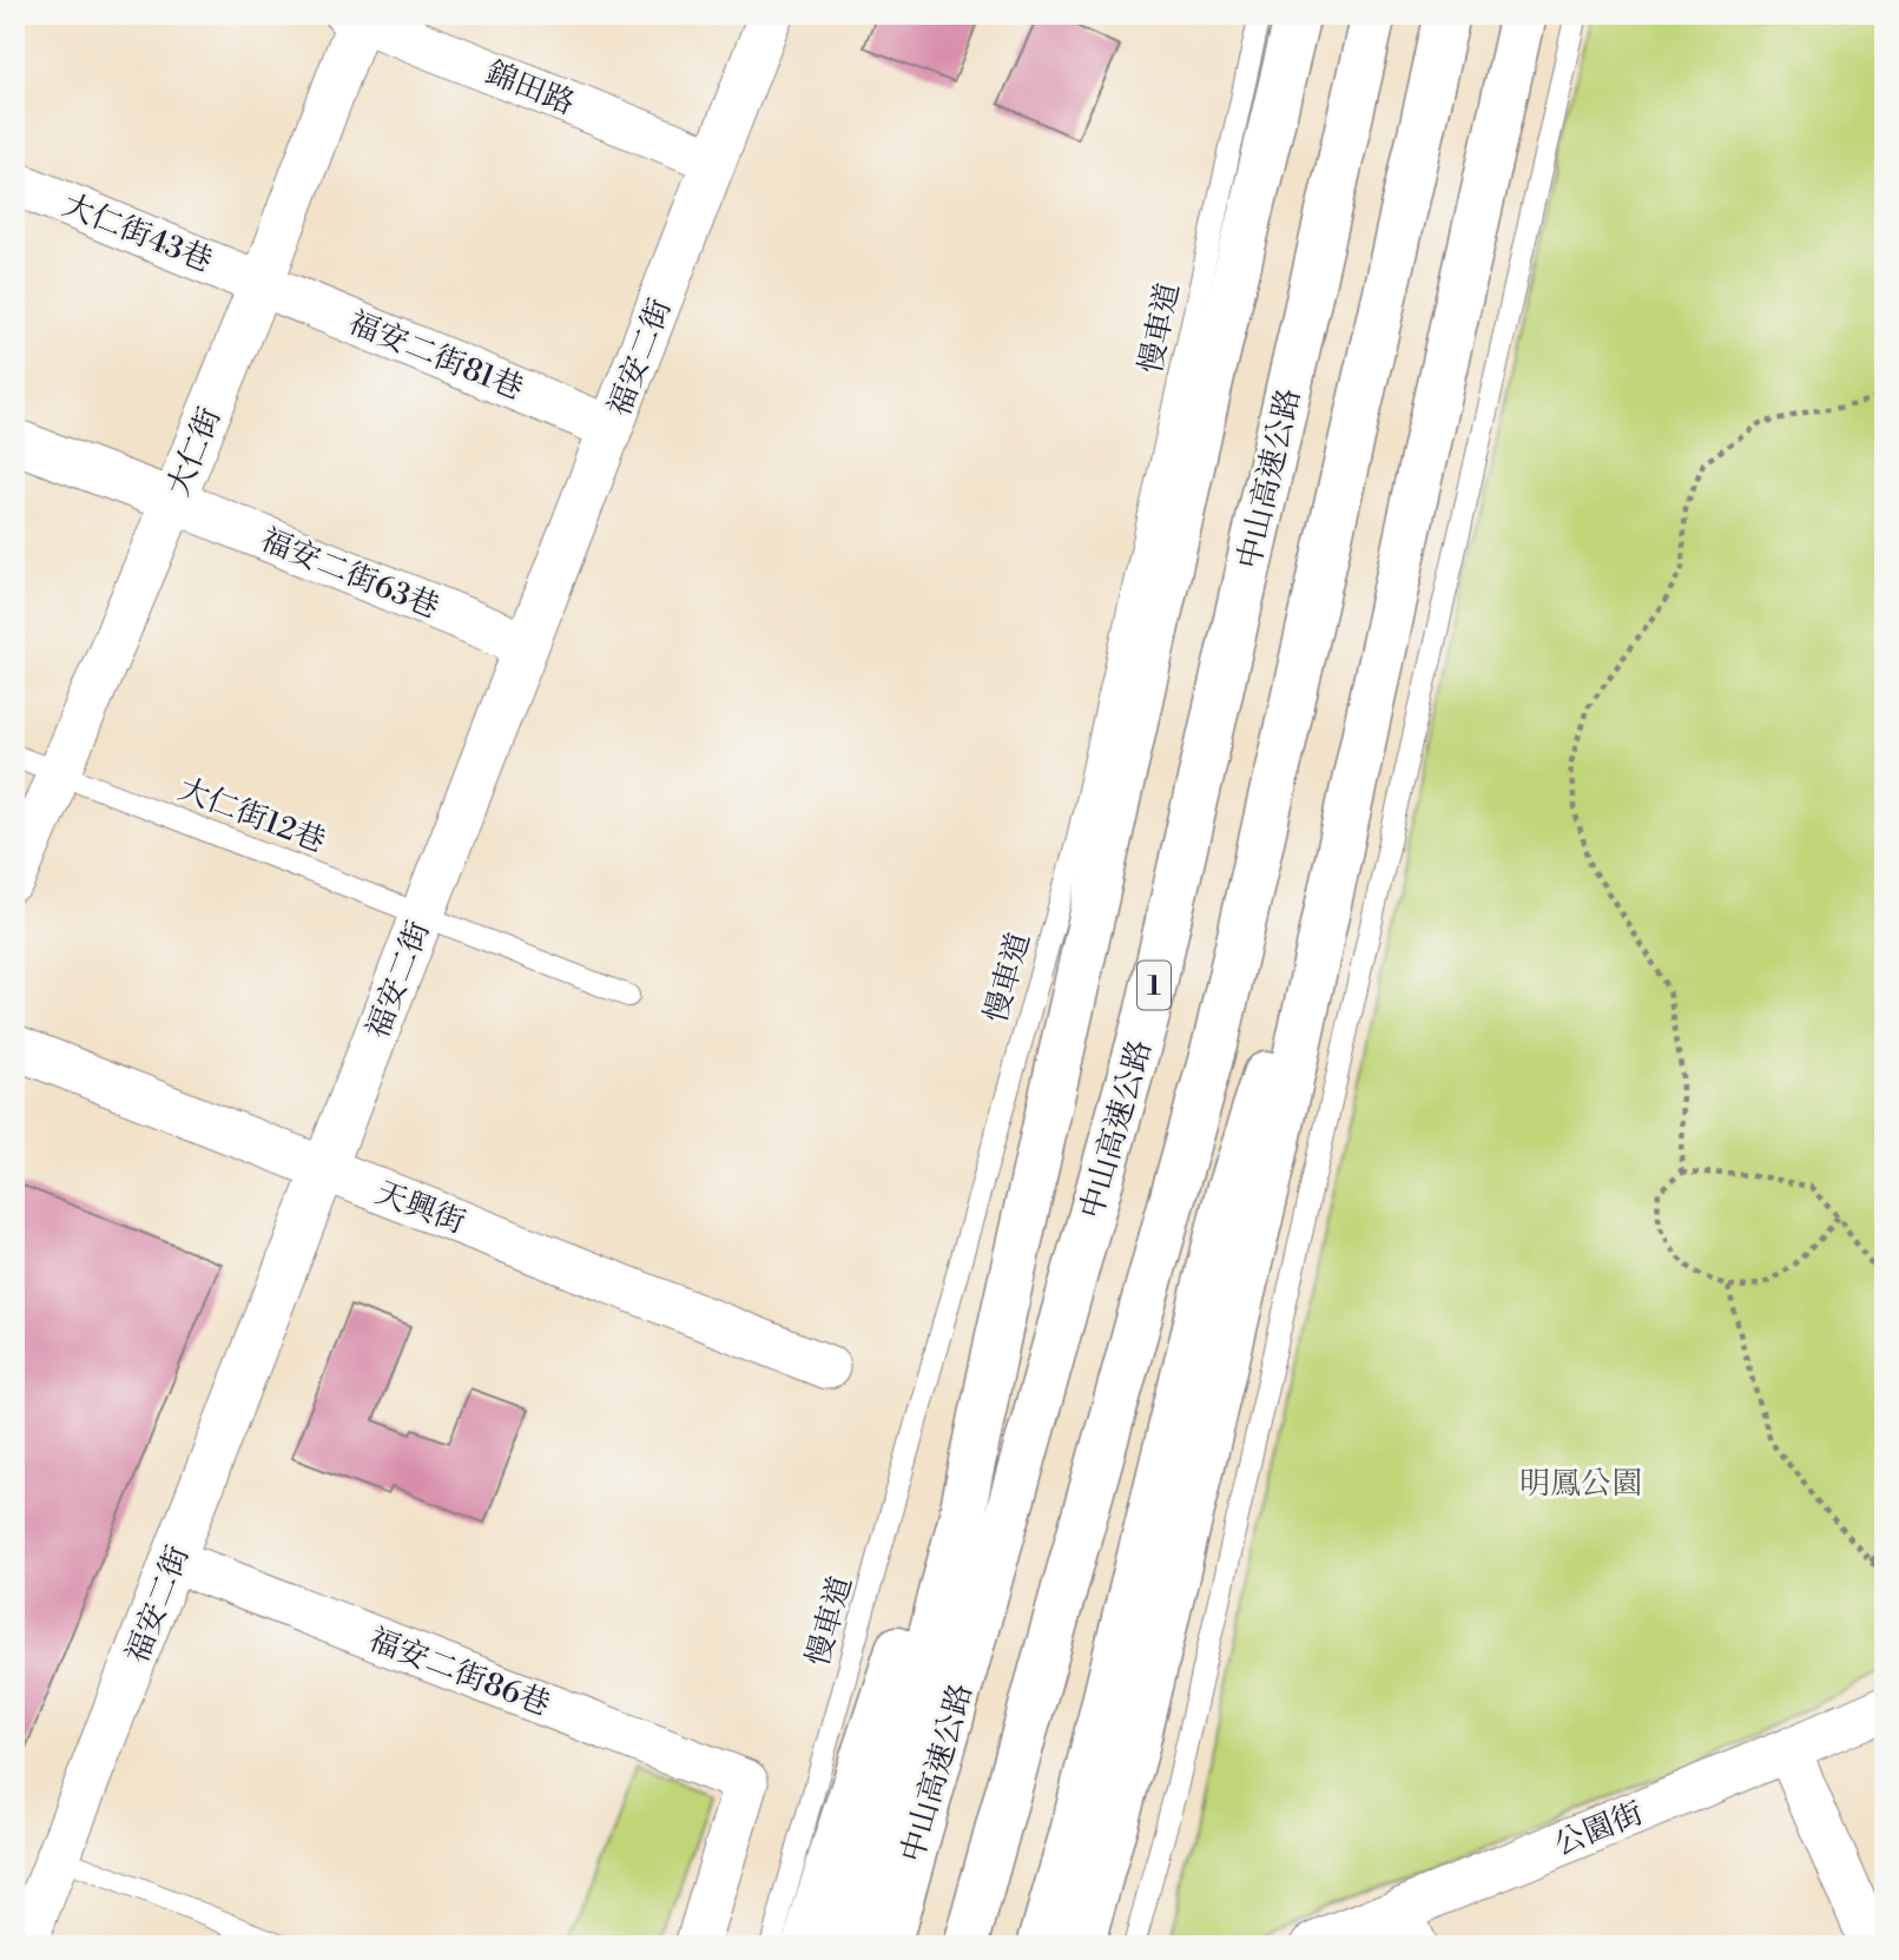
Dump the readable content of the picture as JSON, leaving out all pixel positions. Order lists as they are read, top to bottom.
{
  "streets": {
    "highway": ["中山高速公路", "1"],
    "street": [
      "錦田路",
      "大仁街43巷",
      "福安二街81巷",
      "福安二街",
      "大仁街",
      "福安二街63巷",
      "天興街",
      "福安二街86巷",
      "公園街"
    ],
    "lane": ["慢車道", "大仁街12巷"]
  },
  "crossings": [
    ["錦田路", "福安二街"],
    ["錦田路", "大仁街"],
    ["大仁街43巷", "福安二街81巷"],
    ["大仁街43巷", "大仁街"],
    ["福安二街81巷", "福安二街"],
    ["福安二街81巷", "大仁街"],
    ["福安二街", "福安二街63巷"],
    ["福安二街", "大仁街12巷"],
    ["福安二街", "天興街"],
    ["福安二街", "福安二街86巷"],
    ["大仁街", "福安二街63巷"],
    ["大仁街", "大仁街12巷"]
  ],
  "parks": ["明鳳公園"]
}
